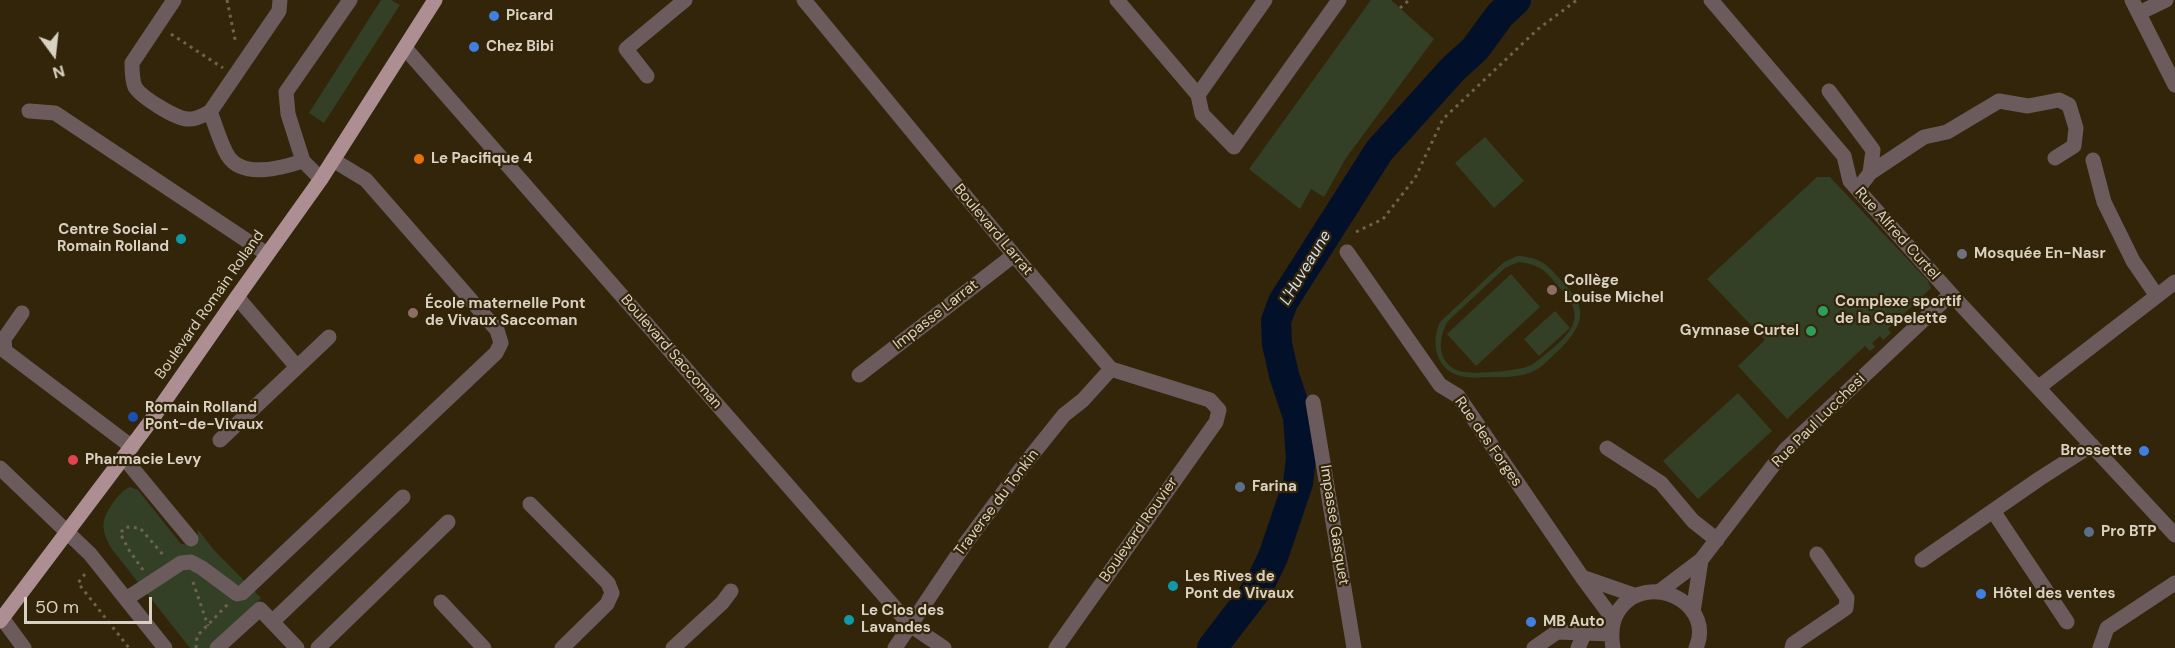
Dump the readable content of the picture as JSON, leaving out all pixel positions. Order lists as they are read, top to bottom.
{
  "streets": {
    "main road": ["Boulevard Romain Rolland"],
    "street": [
      "Boulevard Larrat",
      "Rue Alfred Curtel",
      "Impasse Larrat",
      "Boulevard Saccoman",
      "Rue Paul Lucchesi",
      "Rue des Forges",
      "Traverse du Tonkin",
      "Impasse Gasquet",
      "Boulevard Rouvier"
    ]
  },
  "crossings": [
    ["Boulevard Larrat", "Impasse Larrat"],
    ["Boulevard Larrat", "Traverse du Tonkin"],
    ["Boulevard Larrat", "Boulevard Rouvier"],
    ["Rue Alfred Curtel", "Rue Paul Lucchesi"],
    ["Boulevard Romain Rolland", "Boulevard Saccoman"],
    ["Boulevard Saccoman", "Traverse du Tonkin"],
    ["Traverse du Tonkin", "Boulevard Rouvier"]
  ],
  "water": ["L'Huveaune"],
  "places": [
    "Picard",
    "Chez Bibi",
    "Le Pacifique 4",
    "Centre Social - Romain Rolland",
    "Mosquée En-Nasr",
    "Collège Louise Michel",
    "Complexe sportif de la Capelette",
    "École maternelle Pont de Vivaux Saccoman",
    "Gymnase Curtel",
    "Romain Rolland Pont-de-Vivaux",
    "Brossette",
    "Pharmacie Levy",
    "Farina",
    "Pro BTP",
    "Les Rives de Pont de Vivaux",
    "Hôtel des ventes",
    "Le Clos des Lavandes",
    "MB Auto"
  ],
  "scale_bar": "50 m",
  "north": "bottom"
}
